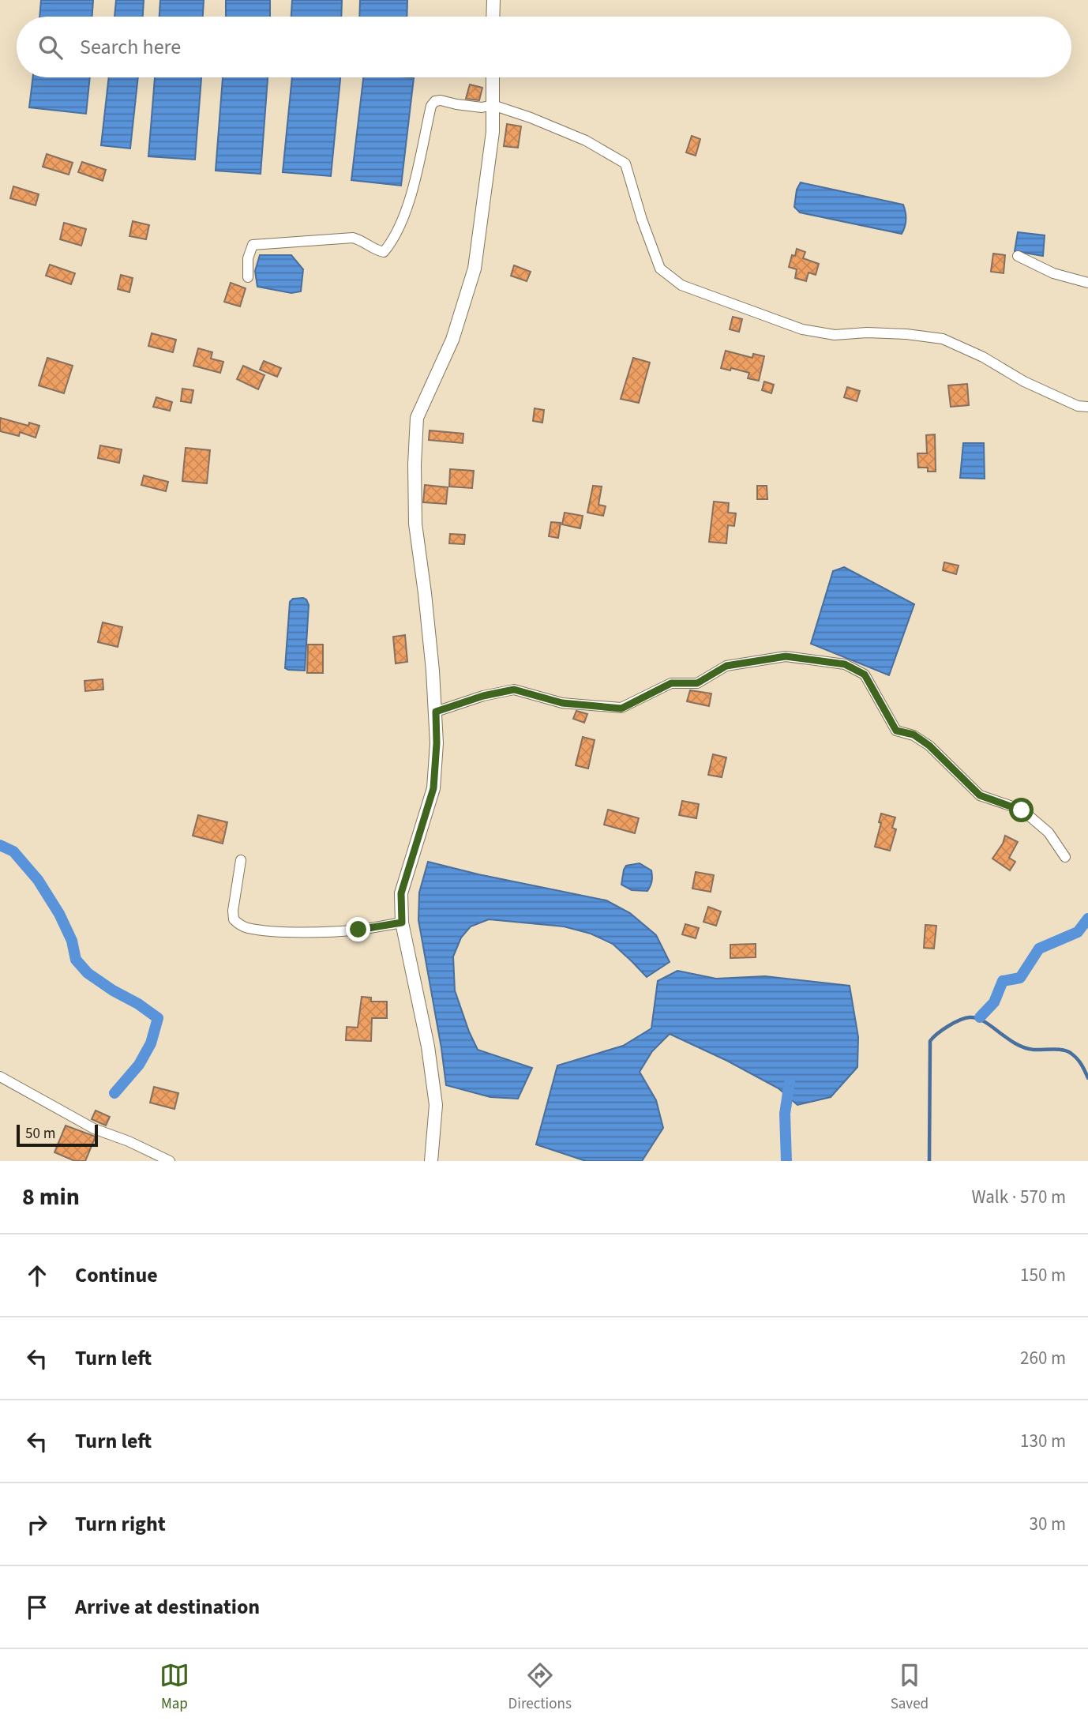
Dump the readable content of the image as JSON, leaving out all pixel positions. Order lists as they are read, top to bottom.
{
  "scale_bar": "50 m",
  "page": {
    "search": "Search here",
    "scale": "50 m",
    "heading": ["8 min", "Walk · 570 m"],
    "list": [
      ["Continue", "150 m"],
      ["Turn left", "260 m"],
      ["Turn left", "130 m"],
      ["Turn right", "30 m"],
      "Arrive at destination"
    ],
    "nav": ["Map", "Directions", "Saved"]
  }
}
